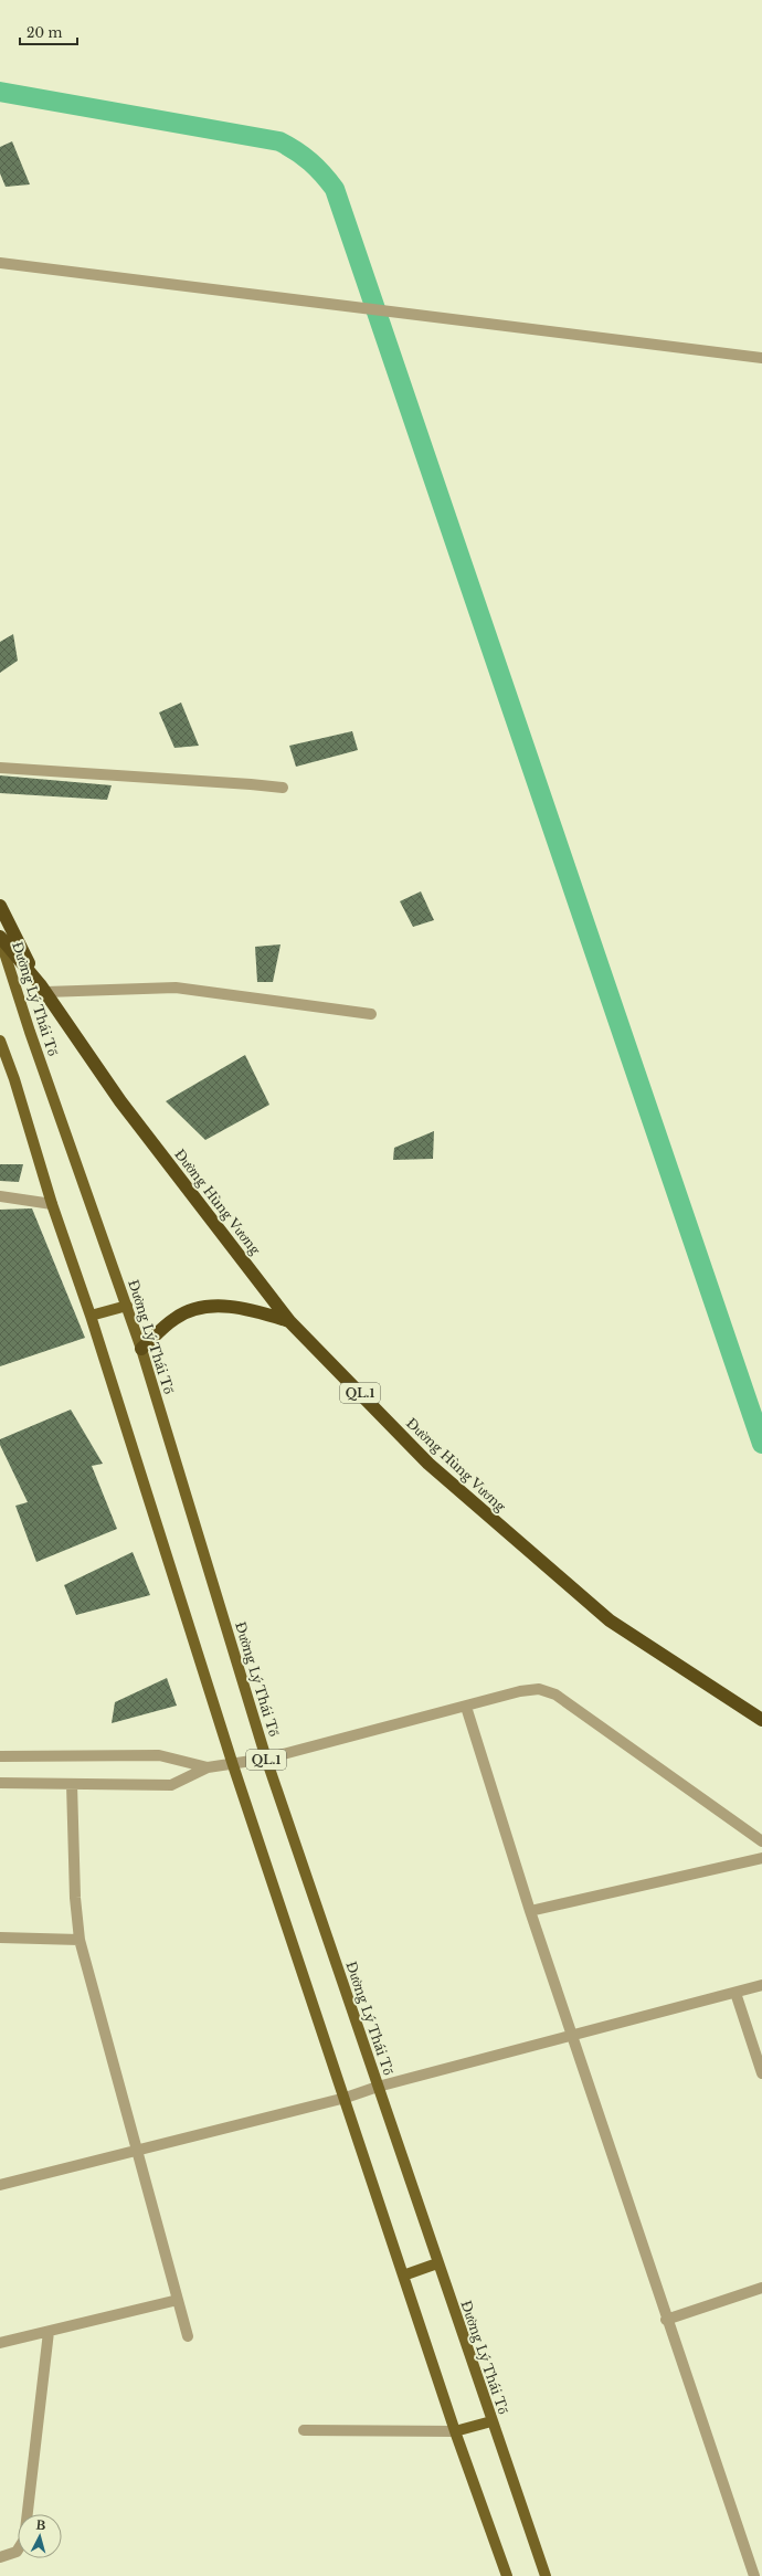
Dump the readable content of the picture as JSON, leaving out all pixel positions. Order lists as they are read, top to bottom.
{
  "streets": {
    "highway": ["Đường Hùng Vương", "QL.1"],
    "main road": ["Đường Lý Thái Tổ"]
  },
  "crossings": [
    ["Đường Lý Thái Tổ", "Đường Hùng Vương"]
  ],
  "scale_bar": "20 m",
  "north": "top"
}
